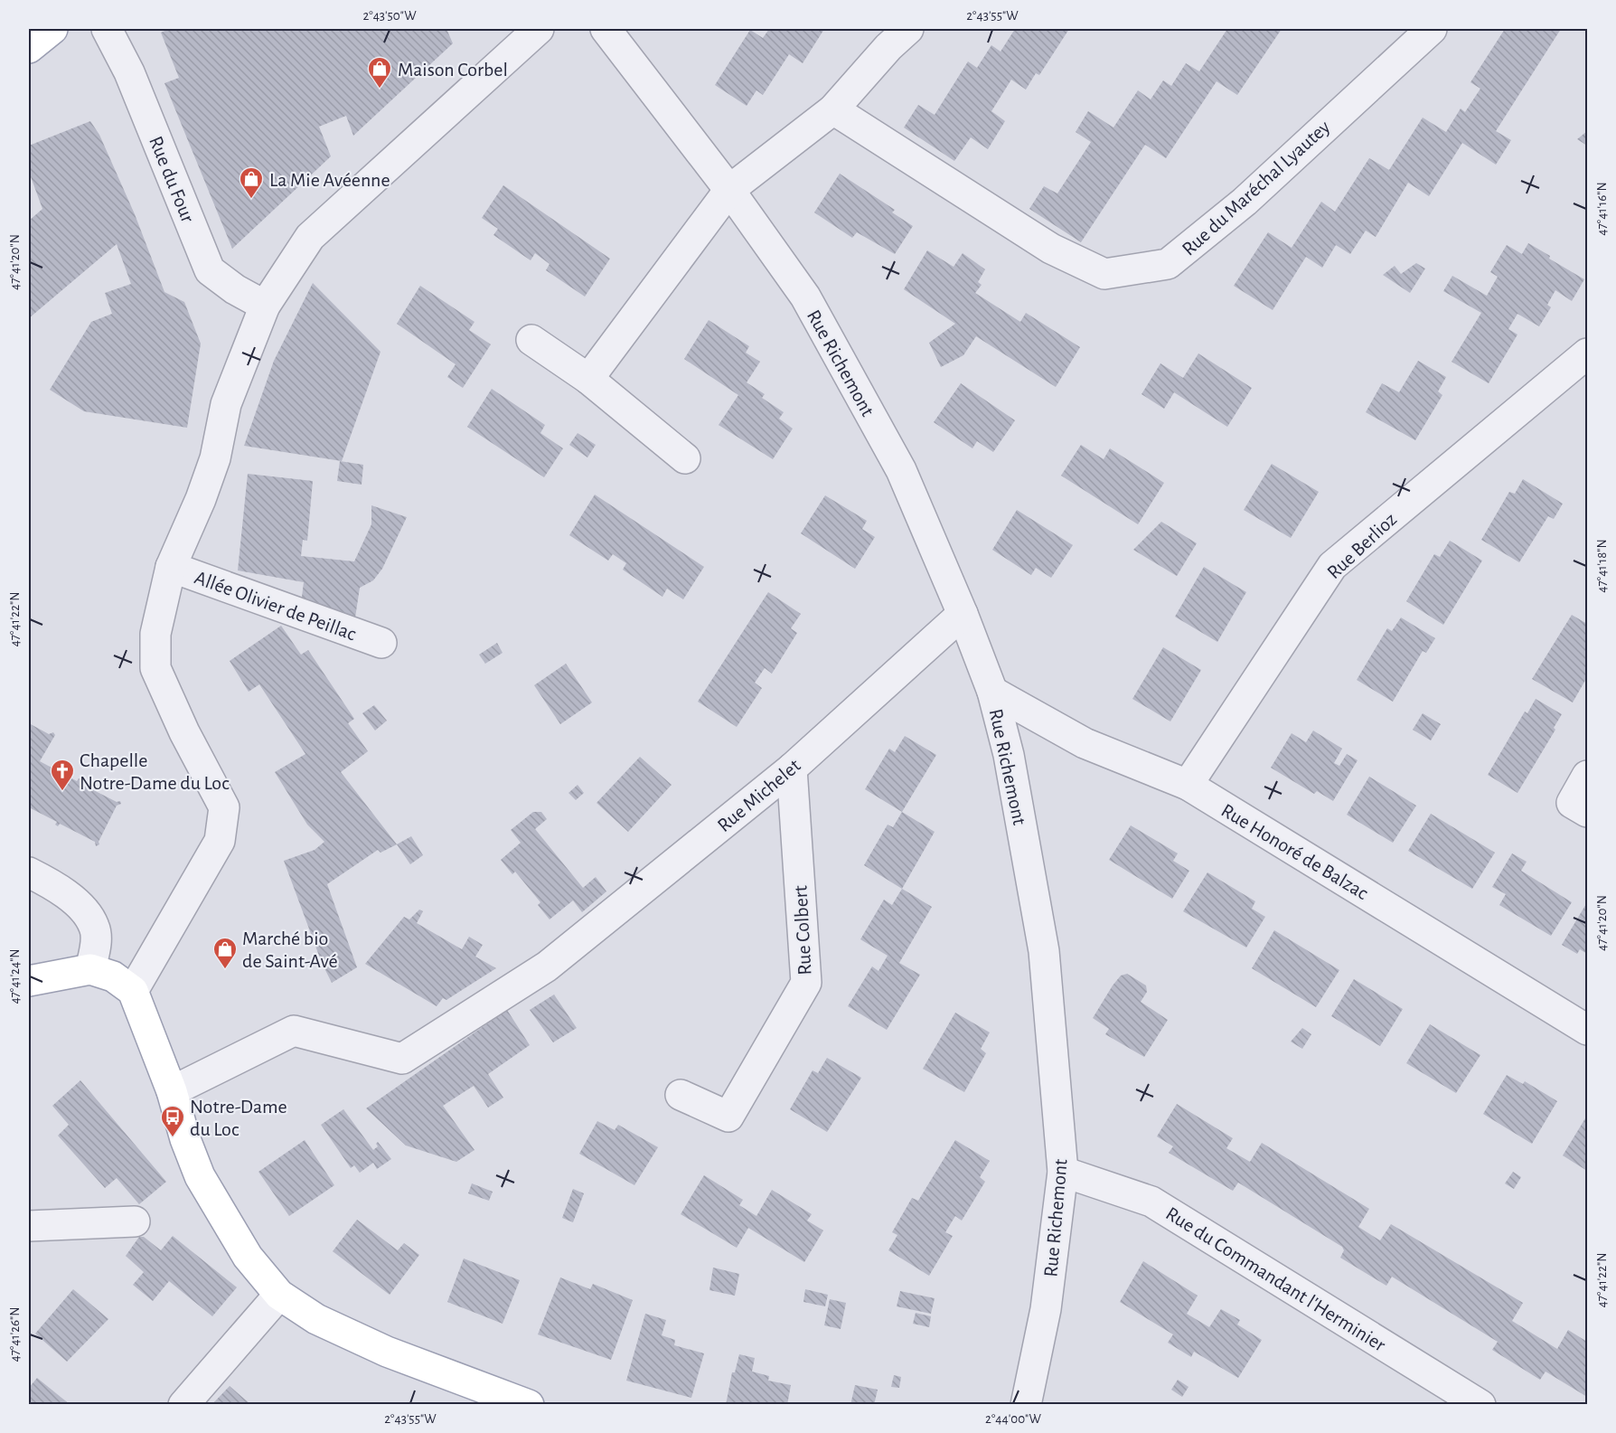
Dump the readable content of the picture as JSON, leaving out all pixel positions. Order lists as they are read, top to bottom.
{
  "streets": {
    "street": [
      "Rue du Four",
      "Rue du Maréchal Lyautey",
      "Rue Richemont",
      "Rue Berlioz",
      "Allée Olivier de Peillac",
      "Rue Michelet",
      "Rue Honoré de Balzac",
      "Rue Colbert",
      "Rue du Commandant l'Herminier"
    ]
  },
  "crossings": [
    ["Rue Richemont", "Rue Michelet"],
    ["Rue Richemont", "Rue Honoré de Balzac"],
    ["Rue Richemont", "Rue du Commandant l'Herminier"],
    ["Rue Berlioz", "Rue Honoré de Balzac"],
    ["Rue Michelet", "Rue Colbert"]
  ],
  "places": {
    "shop": ["Maison Corbel", "La Mie Avéenne", "Marché bio de Saint-Avé"],
    "church": ["Chapelle Notre-Dame du Loc"],
    "bus stop": ["Notre-Dame du Loc"]
  },
  "coordinates": [
    "2°43'50\"W",
    "2°43'55\"W",
    "47°41'16\"N",
    "47°41'20\"N",
    "47°41'18\"N",
    "47°41'22\"N",
    "47°41'24\"N",
    "47°41'26\"N",
    "2°44'00\"W"
  ]
}
